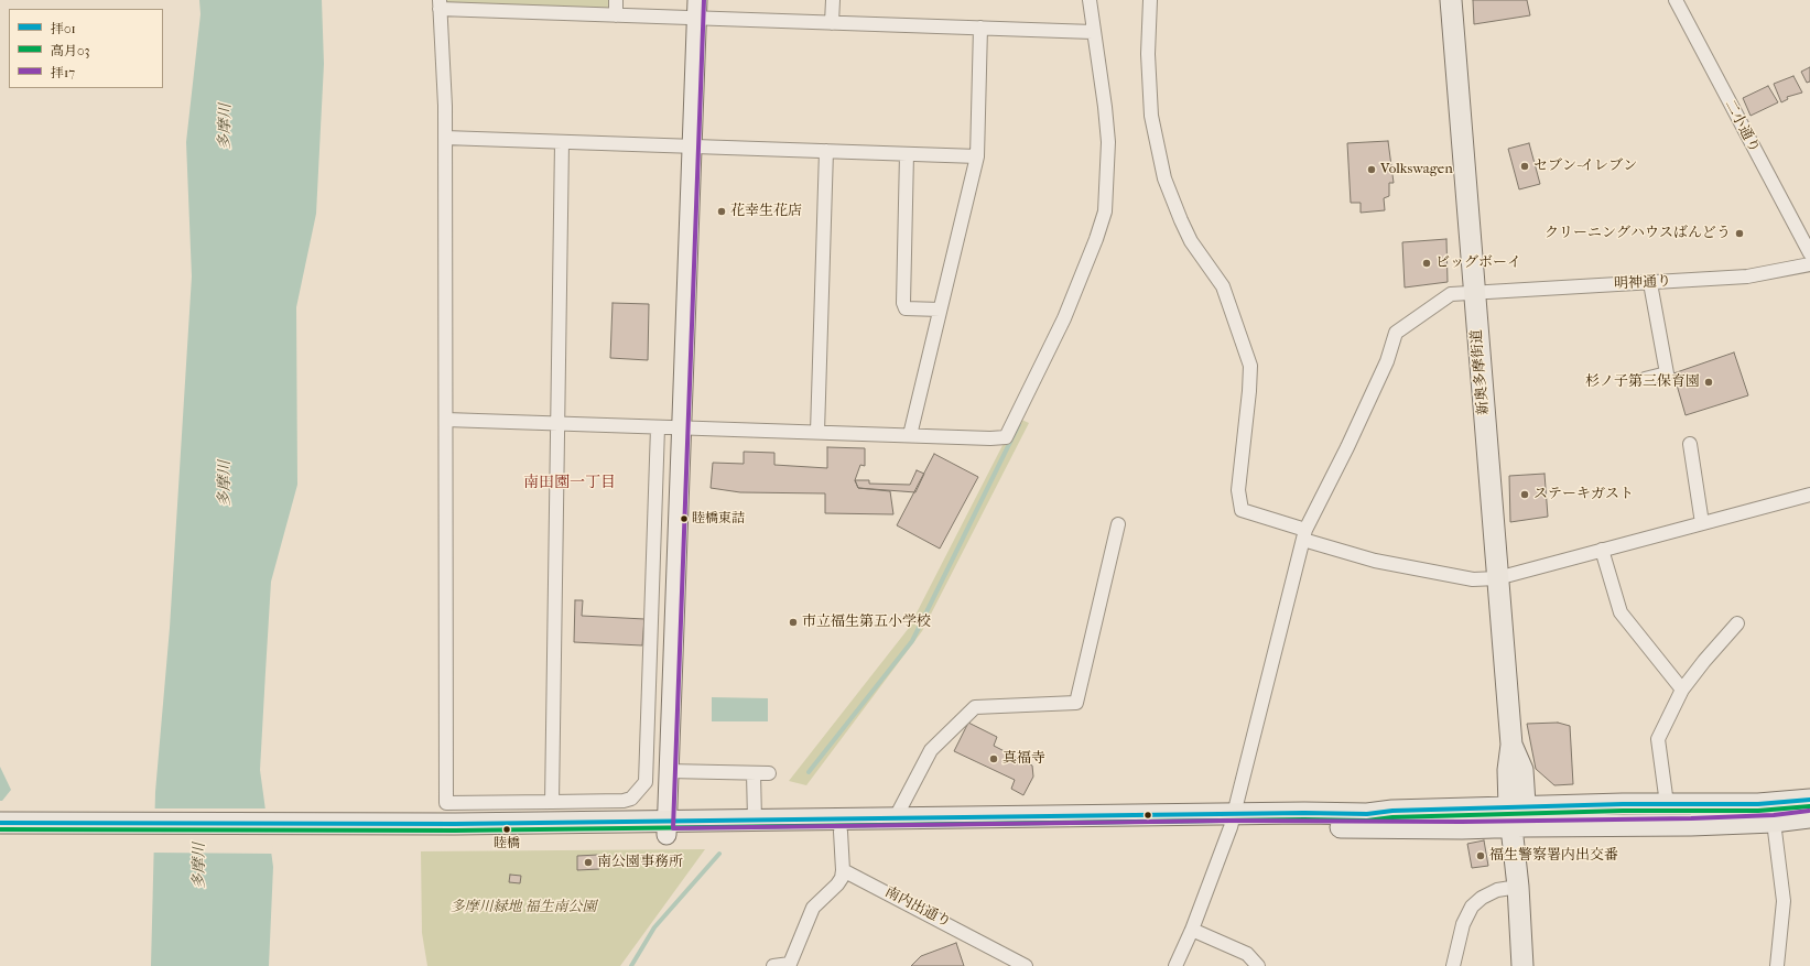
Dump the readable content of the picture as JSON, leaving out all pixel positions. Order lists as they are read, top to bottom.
{
  "streets": {
    "main road": ["新奥多摩街道"],
    "street": ["二小通り", "明神通り", "南内出通り"]
  },
  "crossings": [
    ["明神通り", "新奥多摩街道"]
  ],
  "districts": ["南田園一丁目"],
  "water": ["多摩川"],
  "parks": ["多摩川緑地 福生南公園"],
  "places": [
    "セブン-イレブン",
    "Volkswagen",
    "花幸生花店",
    "クリーニングハウスばんどう",
    "ビッグボーイ",
    "杉ノ子第三保育園",
    "ステーキガスト",
    "睦橋東詰",
    "市立福生第五小学校",
    "真福寺",
    "睦橋",
    "福生警察署内出交番",
    "南公園事務所"
  ],
  "lines": ["transit line 拝17", "transit line 拝01", "transit line 高月03"],
  "legend": ["拝01", "高月03", "拝17"]
}
